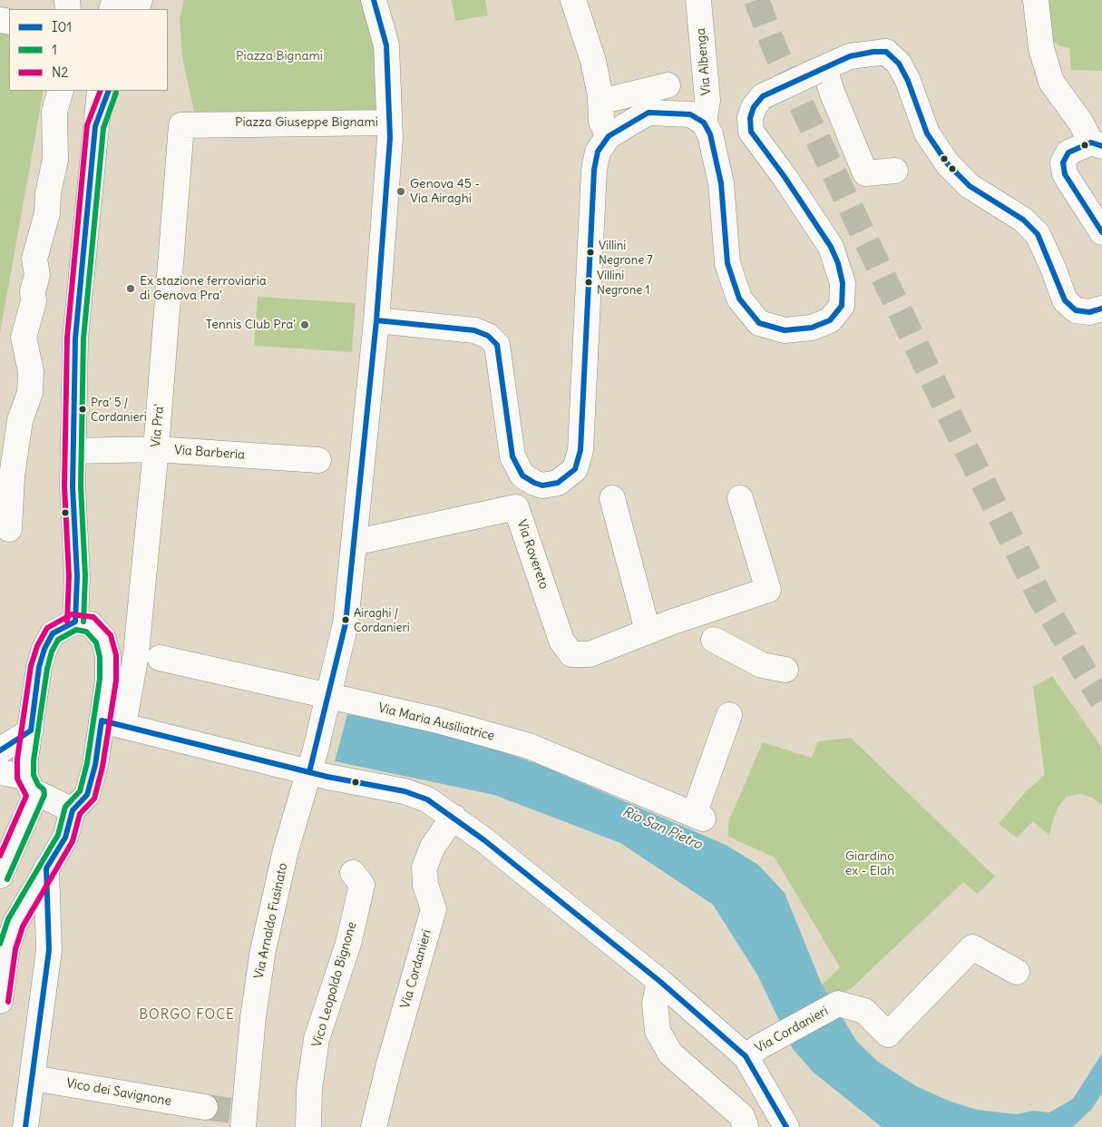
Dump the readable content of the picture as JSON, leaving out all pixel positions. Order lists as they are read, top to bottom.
{
  "streets": {
    "street": [
      "Via Albenga",
      "Piazza Giuseppe Bignami",
      "Via Pra'",
      "Via Barberia",
      "Via Rovereto",
      "Via Maria Ausiliatrice",
      "Via Arnaldo Fusinato",
      "Via Cordanieri",
      "Vico Leopoldo Bignone",
      "Vico dei Savignone"
    ]
  },
  "crossings": [
    ["Piazza Giuseppe Bignami", "Via Pra'"],
    ["Piazza Giuseppe Bignami", "Via Arnaldo Fusinato"],
    ["Via Pra'", "Via Barberia"],
    ["Via Pra'", "Via Cordanieri"],
    ["Via Rovereto", "Via Arnaldo Fusinato"],
    ["Via Maria Ausiliatrice", "Via Arnaldo Fusinato"],
    ["Via Arnaldo Fusinato", "Via Cordanieri"]
  ],
  "districts": ["BORGO FOCE"],
  "water": ["Rio San Pietro"],
  "parks": ["Piazza Bignami", "Giardino ex - Elah"],
  "places": [
    "Genova 45 - Via Airaghi",
    "Villini Negrone 7",
    "Villini Negrone 1",
    "Ex stazione ferroviaria di Genova Pra'",
    "Tennis Club Pra'",
    "Pra' 5 / Cordanieri",
    "Airaghi / Cordanieri"
  ],
  "lines": ["transit line I01", "transit line N2", "transit line 1"],
  "legend": ["I01", "1", "N2"]
}
